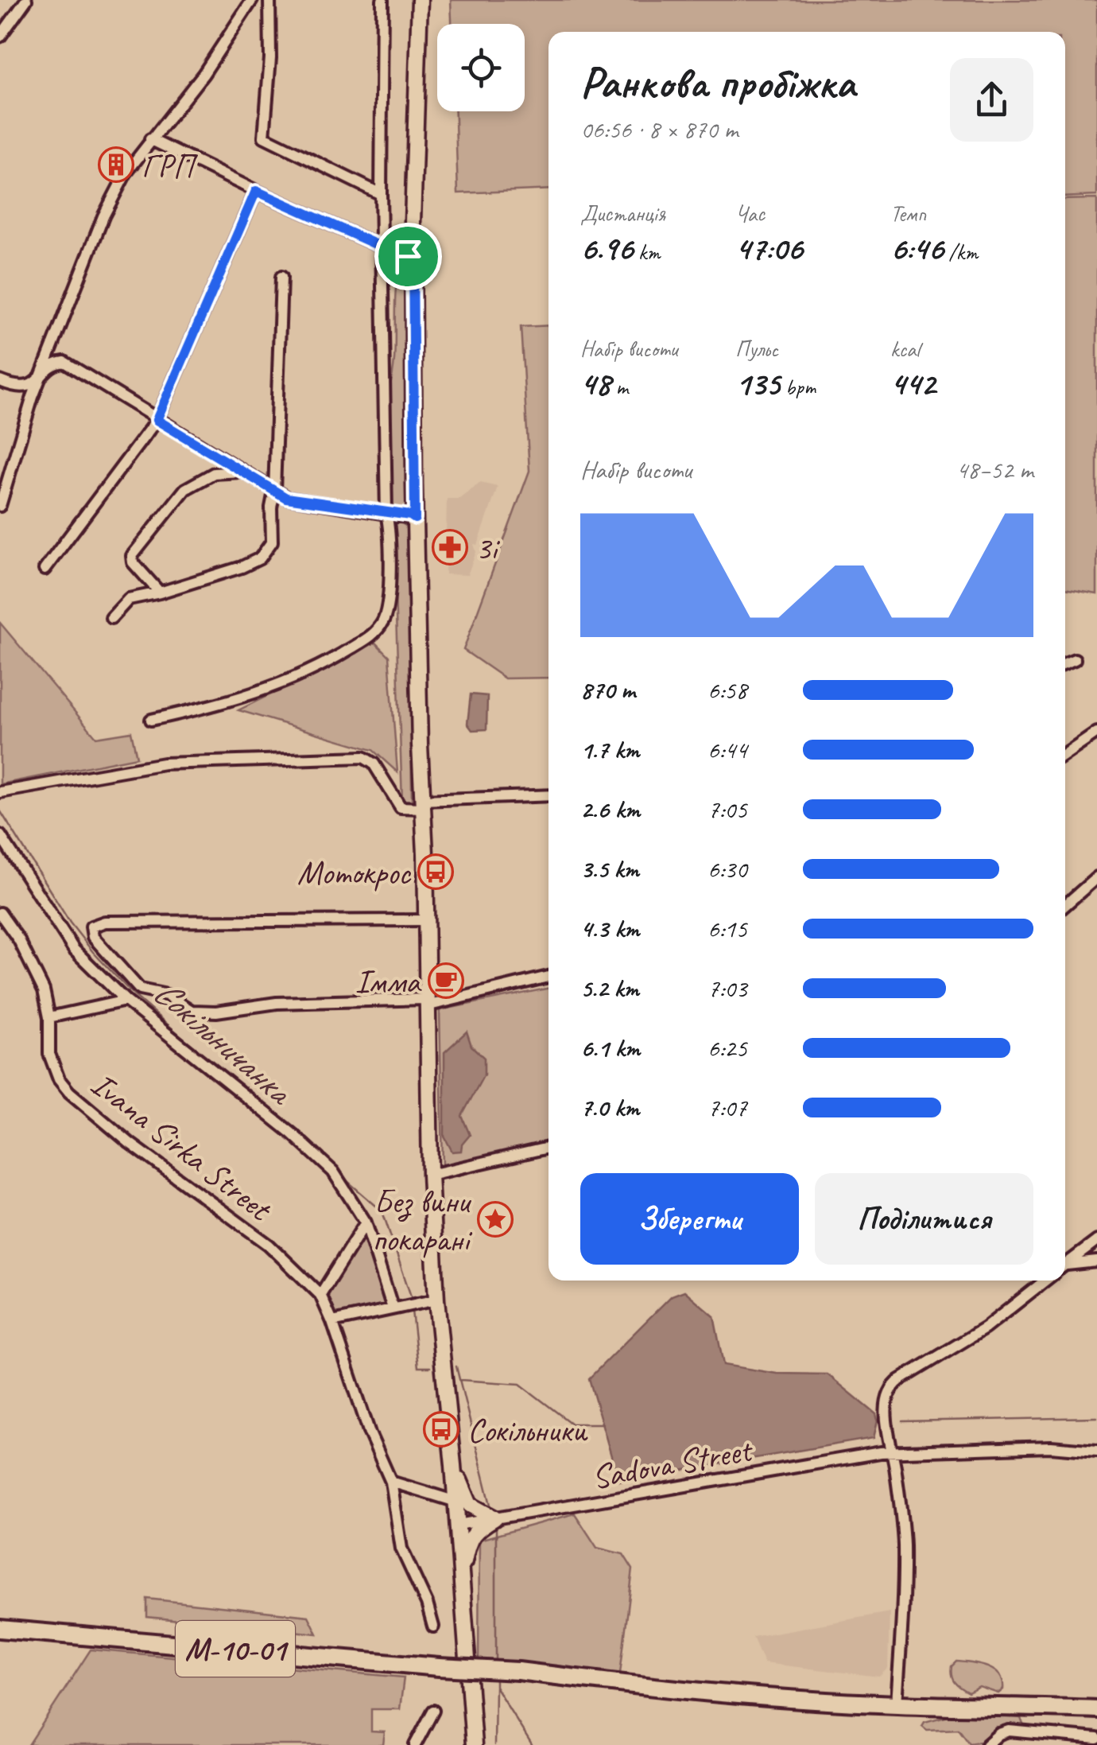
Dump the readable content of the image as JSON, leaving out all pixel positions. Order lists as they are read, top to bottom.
{
  "streets": {
    "highway": ["М-10-01"],
    "street": ["Ivana Sirka Street", "Sadova Street"]
  },
  "water": ["Сокільничанка"],
  "places": {
    "building": ["ГРП"],
    "pharmacy": ["3і"],
    "bus stop": ["Мотокрос", "Сокільники"],
    "cafe": ["Імма"],
    "place": ["Без вини покарані"]
  },
  "page": {
    "heading": ["Ранкова пробіжка", "06:56 · 8 × 870 m"],
    "stats": [
      ["Дистанція", "6.96 km"],
      ["Час", "47:06"],
      ["Темп", "6:46 /km"],
      ["Набір висоти", "48 m"],
      ["Пульс", "135 bpm"],
      ["kcal", "442"]
    ],
    "chart": ["Набір висоти", "48–52 m"],
    "list": [
      {
        "name": "870 m",
        "note": "6:58"
      },
      {
        "name": "1.7 km",
        "note": "6:44"
      },
      {
        "name": "2.6 km",
        "note": "7:05"
      },
      {
        "name": "3.5 km",
        "note": "6:30"
      },
      {
        "name": "4.3 km",
        "note": "6:15"
      },
      {
        "name": "5.2 km",
        "note": "7:03"
      },
      {
        "name": "6.1 km",
        "note": "6:25"
      },
      {
        "name": "7.0 km",
        "note": "7:07"
      }
    ],
    "buttons": ["Зберегти", "Поділитися"]
  }
}
